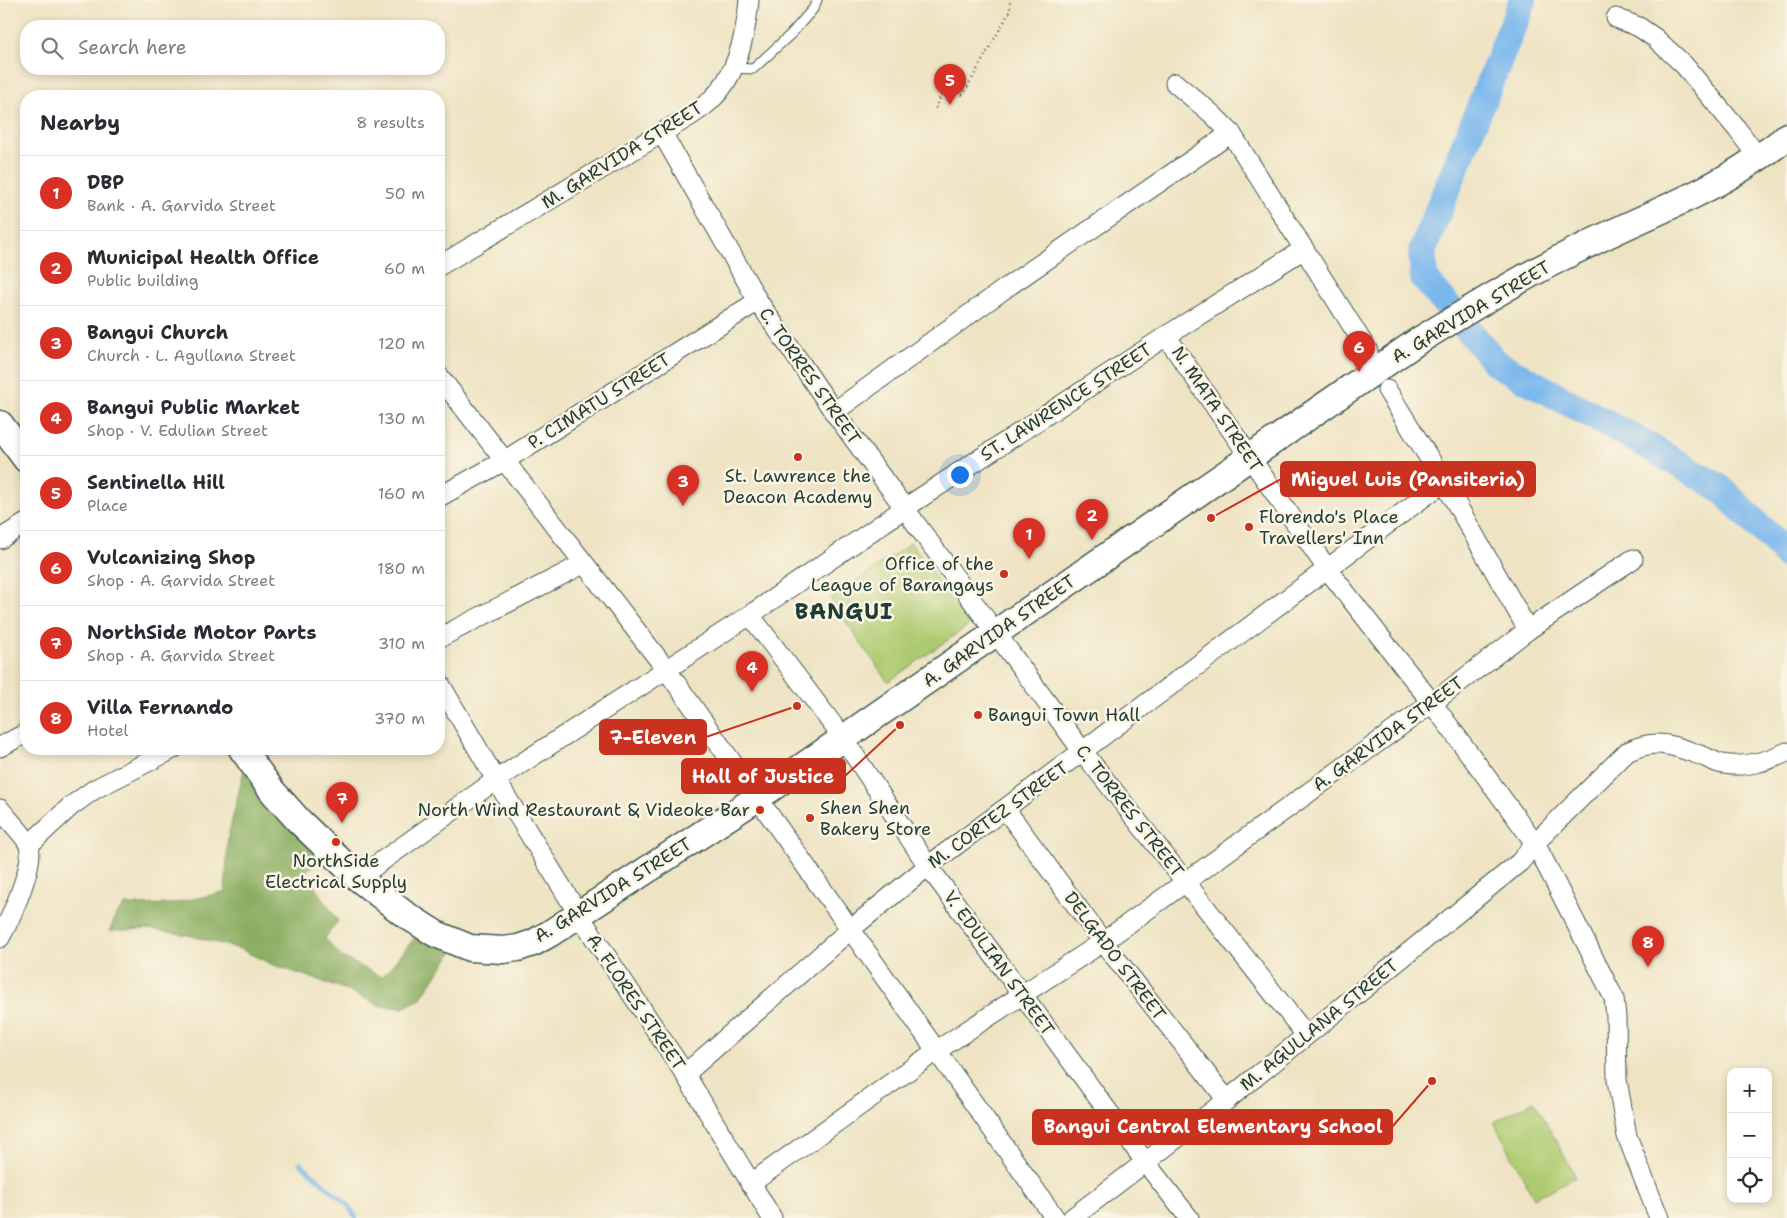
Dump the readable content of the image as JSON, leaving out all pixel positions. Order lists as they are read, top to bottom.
{
  "streets": {
    "main road": ["A. GARVIDA STREET"],
    "street": [
      "M. GARVIDA STREET",
      "C. TORRES STREET",
      "P. CIMATU STREET",
      "ST. LAWRENCE STREET",
      "N. MATA STREET",
      "M. CORTEZ STREET",
      "DELGADO STREET",
      "V. EDULIAN STREET",
      "A. FLORES STREET",
      "M. AGULLANA STREET"
    ]
  },
  "crossings": [
    ["M. GARVIDA STREET", "C. TORRES STREET"],
    ["A. GARVIDA STREET", "C. TORRES STREET"],
    ["A. GARVIDA STREET", "ST. LAWRENCE STREET"],
    ["A. GARVIDA STREET", "N. MATA STREET"],
    ["A. GARVIDA STREET", "DELGADO STREET"],
    ["A. GARVIDA STREET", "V. EDULIAN STREET"],
    ["A. GARVIDA STREET", "A. FLORES STREET"],
    ["C. TORRES STREET", "P. CIMATU STREET"],
    ["C. TORRES STREET", "ST. LAWRENCE STREET"],
    ["C. TORRES STREET", "M. CORTEZ STREET"],
    ["C. TORRES STREET", "M. AGULLANA STREET"],
    ["ST. LAWRENCE STREET", "N. MATA STREET"],
    ["ST. LAWRENCE STREET", "V. EDULIAN STREET"],
    ["ST. LAWRENCE STREET", "A. FLORES STREET"],
    ["N. MATA STREET", "M. CORTEZ STREET"],
    ["N. MATA STREET", "M. AGULLANA STREET"],
    ["M. CORTEZ STREET", "DELGADO STREET"],
    ["M. CORTEZ STREET", "V. EDULIAN STREET"],
    ["M. CORTEZ STREET", "A. FLORES STREET"],
    ["DELGADO STREET", "M. AGULLANA STREET"],
    ["V. EDULIAN STREET", "M. AGULLANA STREET"]
  ],
  "districts": ["BANGUI"],
  "places": [
    "St. Lawrence the Deacon Academy",
    "Miguel Luis (Pansiteria)",
    "Florendo's Place Travellers' Inn",
    "Office of the League of Barangays",
    "7-Eleven",
    "Bangui Town Hall",
    "Hall of Justice",
    "North Wind Restaurant & Videoke Bar",
    "Shen Shen Bakery Store",
    "NorthSide Electrical Supply",
    "Bangui Central Elementary School"
  ],
  "page": {
    "search": "Search here",
    "pins": [
      "5",
      "6",
      "3",
      "2",
      "1",
      "4",
      "7",
      "8"
    ],
    "heading": ["Nearby", "8 results"],
    "list": [
      {
        "mark": "1",
        "name": "DBP",
        "note": "Bank · A. Garvida Street",
        "value": "50 m"
      },
      {
        "mark": "2",
        "name": "Municipal Health Office",
        "note": "Public building",
        "value": "60 m"
      },
      {
        "mark": "3",
        "name": "Bangui Church",
        "note": "Church · L. Agullana Street",
        "value": "120 m"
      },
      {
        "mark": "4",
        "name": "Bangui Public Market",
        "note": "Shop · V. Edulian Street",
        "value": "130 m"
      },
      {
        "mark": "5",
        "name": "Sentinella Hill",
        "note": "Place",
        "value": "160 m"
      },
      {
        "mark": "6",
        "name": "Vulcanizing Shop",
        "note": "Shop · A. Garvida Street",
        "value": "180 m"
      },
      {
        "mark": "7",
        "name": "NorthSide Motor Parts",
        "note": "Shop · A. Garvida Street",
        "value": "310 m"
      },
      {
        "mark": "8",
        "name": "Villa Fernando",
        "note": "Hotel",
        "value": "370 m"
      }
    ],
    "map_buttons": ["+", "−"]
  }
}
